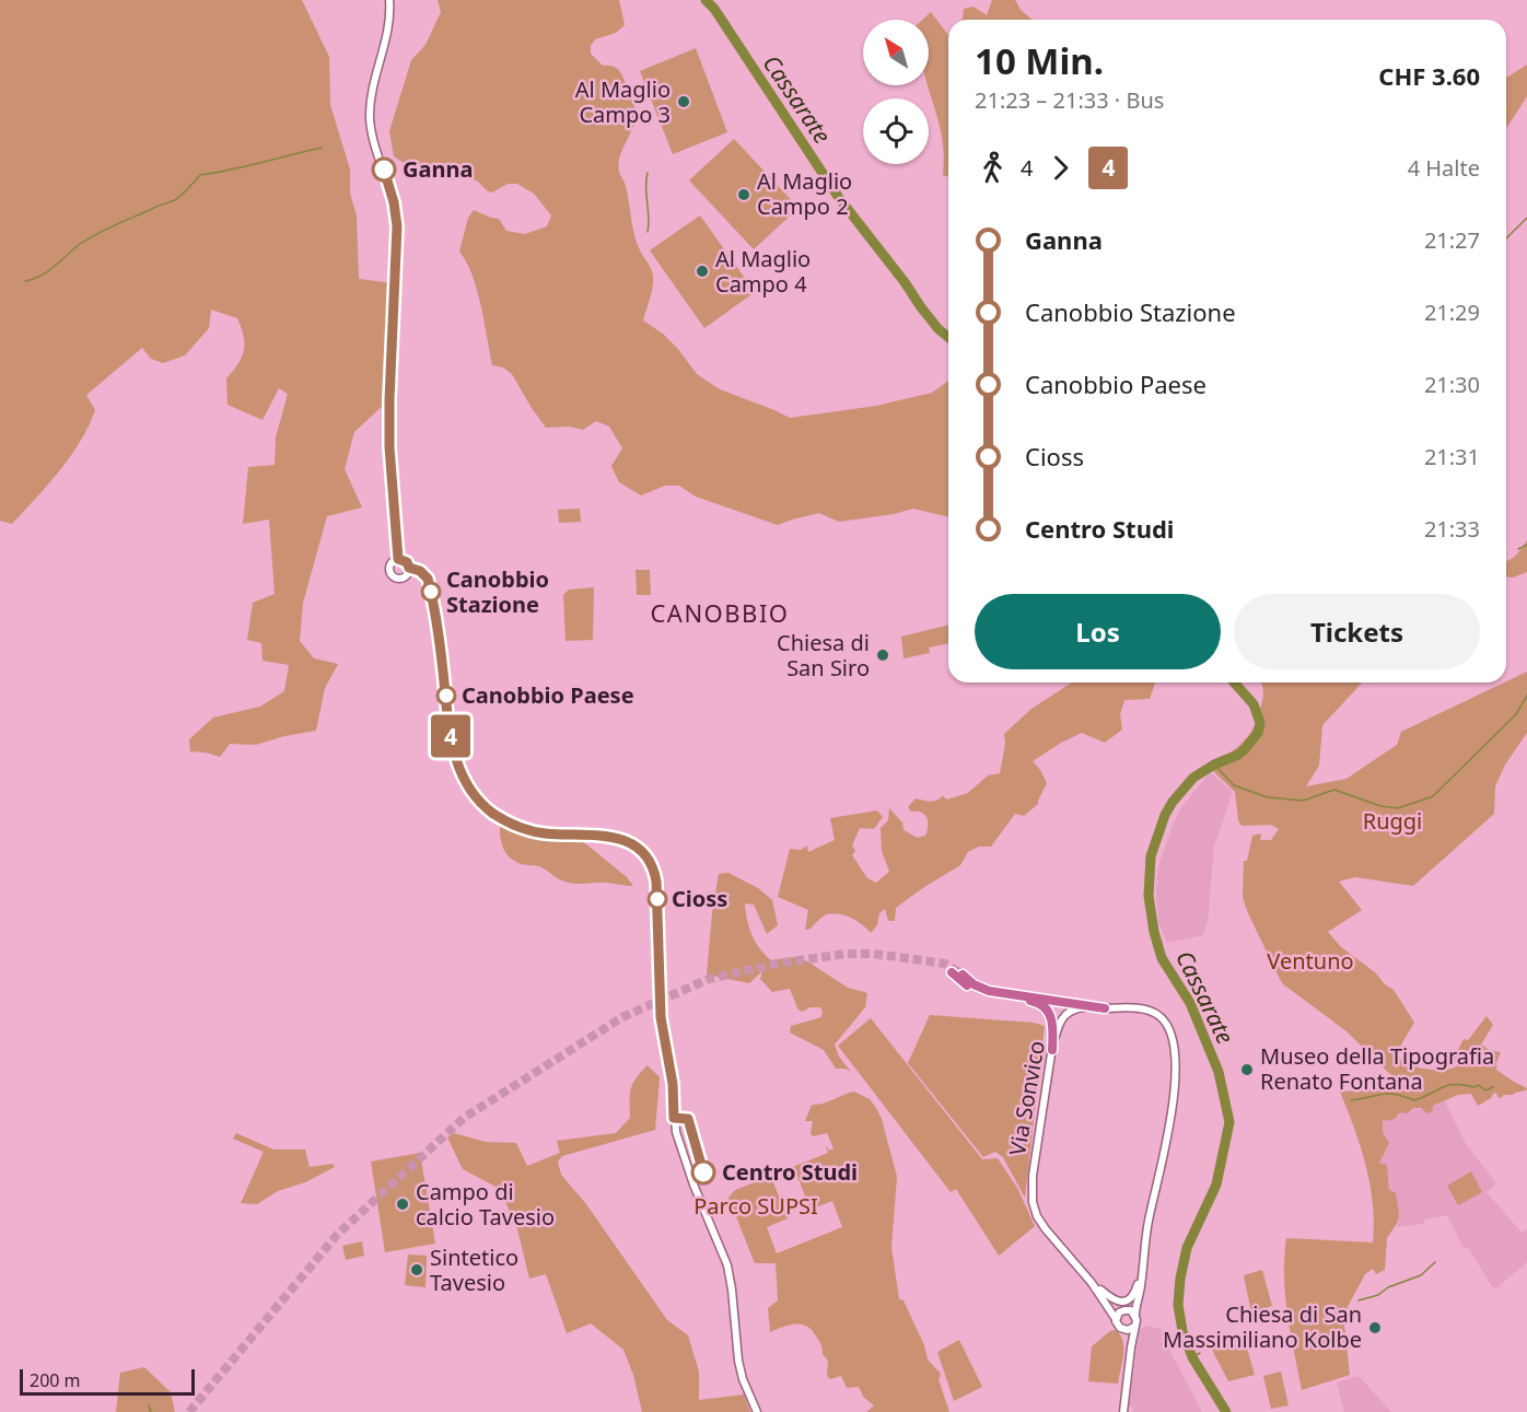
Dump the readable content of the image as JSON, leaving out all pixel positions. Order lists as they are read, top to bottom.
{
  "streets": {
    "main road": ["Via Sonvico"]
  },
  "districts": ["CANOBBIO"],
  "water": ["Cassarate"],
  "parks": ["Ruggi", "Ventuno", "Parco SUPSI"],
  "places": [
    "Al Maglio Campo 3",
    "Ganna",
    "Al Maglio Campo 2",
    "Al Maglio Campo 4",
    "Canobbio Stazione",
    "Chiesa di San Siro",
    "Canobbio Paese",
    "Cioss",
    "Museo della Tipografia Renato Fontana",
    "Centro Studi",
    "Campo di calcio Tavesio",
    "Sintetico Tavesio",
    "Chiesa di San Massimiliano Kolbe"
  ],
  "lines": ["bus line 4"],
  "scale_bar": "200 m",
  "north": "top left",
  "page": {
    "on_map": "4",
    "heading": ["10 Min.", "21:23 – 21:33 · Bus", "CHF 3.60"],
    "legs": ["4", "4", "4 Halte"],
    "list": [
      {
        "name": "Ganna",
        "value": "21:27"
      },
      {
        "name": "Canobbio Stazione",
        "value": "21:29"
      },
      {
        "name": "Canobbio Paese",
        "value": "21:30"
      },
      {
        "name": "Cioss",
        "value": "21:31"
      },
      {
        "name": "Centro Studi",
        "value": "21:33"
      }
    ],
    "buttons": ["Los", "Tickets"],
    "scale": "200 m"
  }
}
